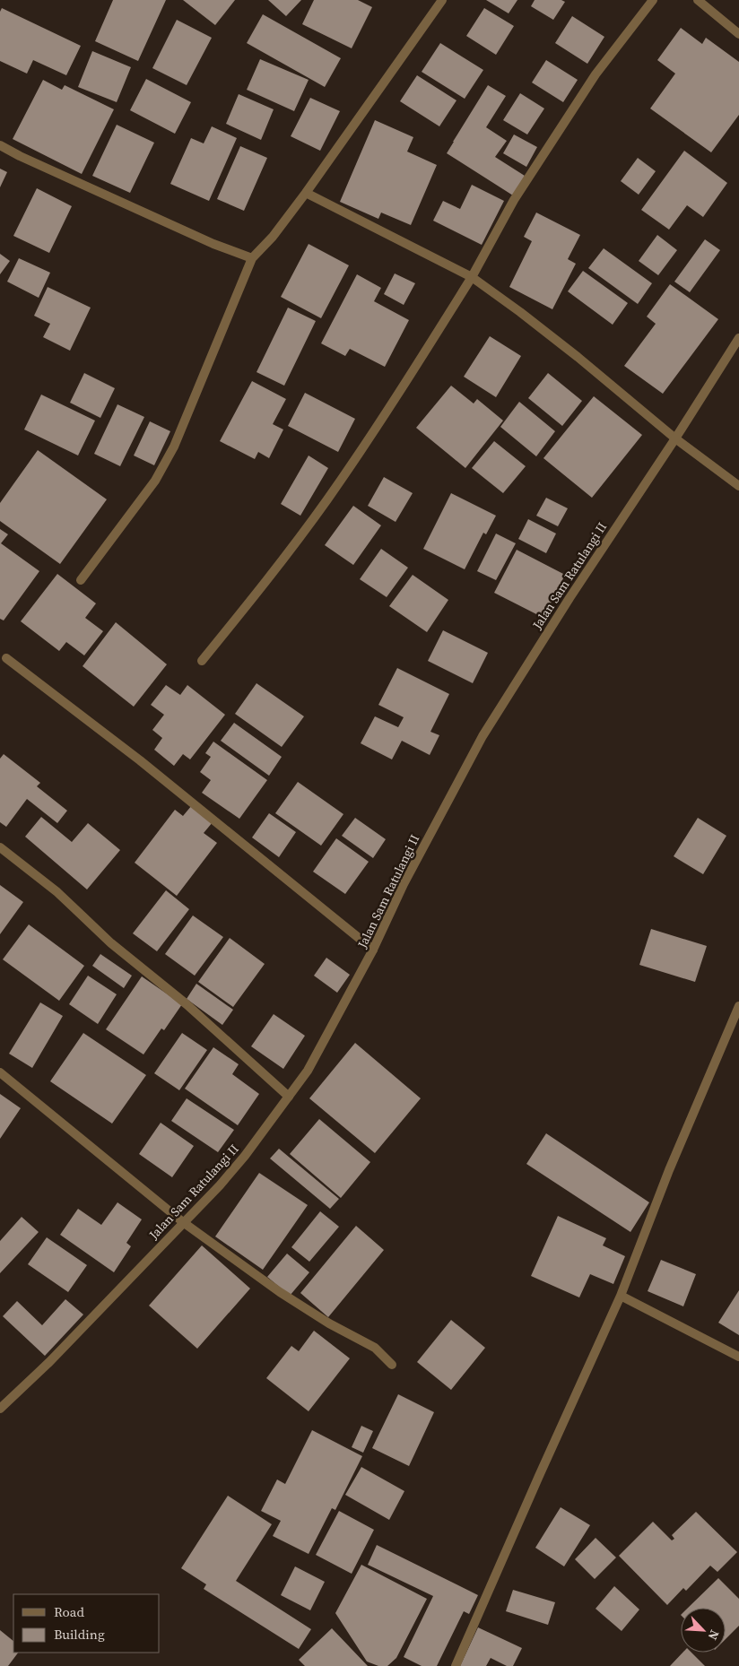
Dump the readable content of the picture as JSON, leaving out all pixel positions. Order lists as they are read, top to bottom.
{
  "streets": {
    "street": ["Jalan Sam Ratulangi II"]
  },
  "legend": ["Road", "Building"],
  "north": "bottom right"
}
